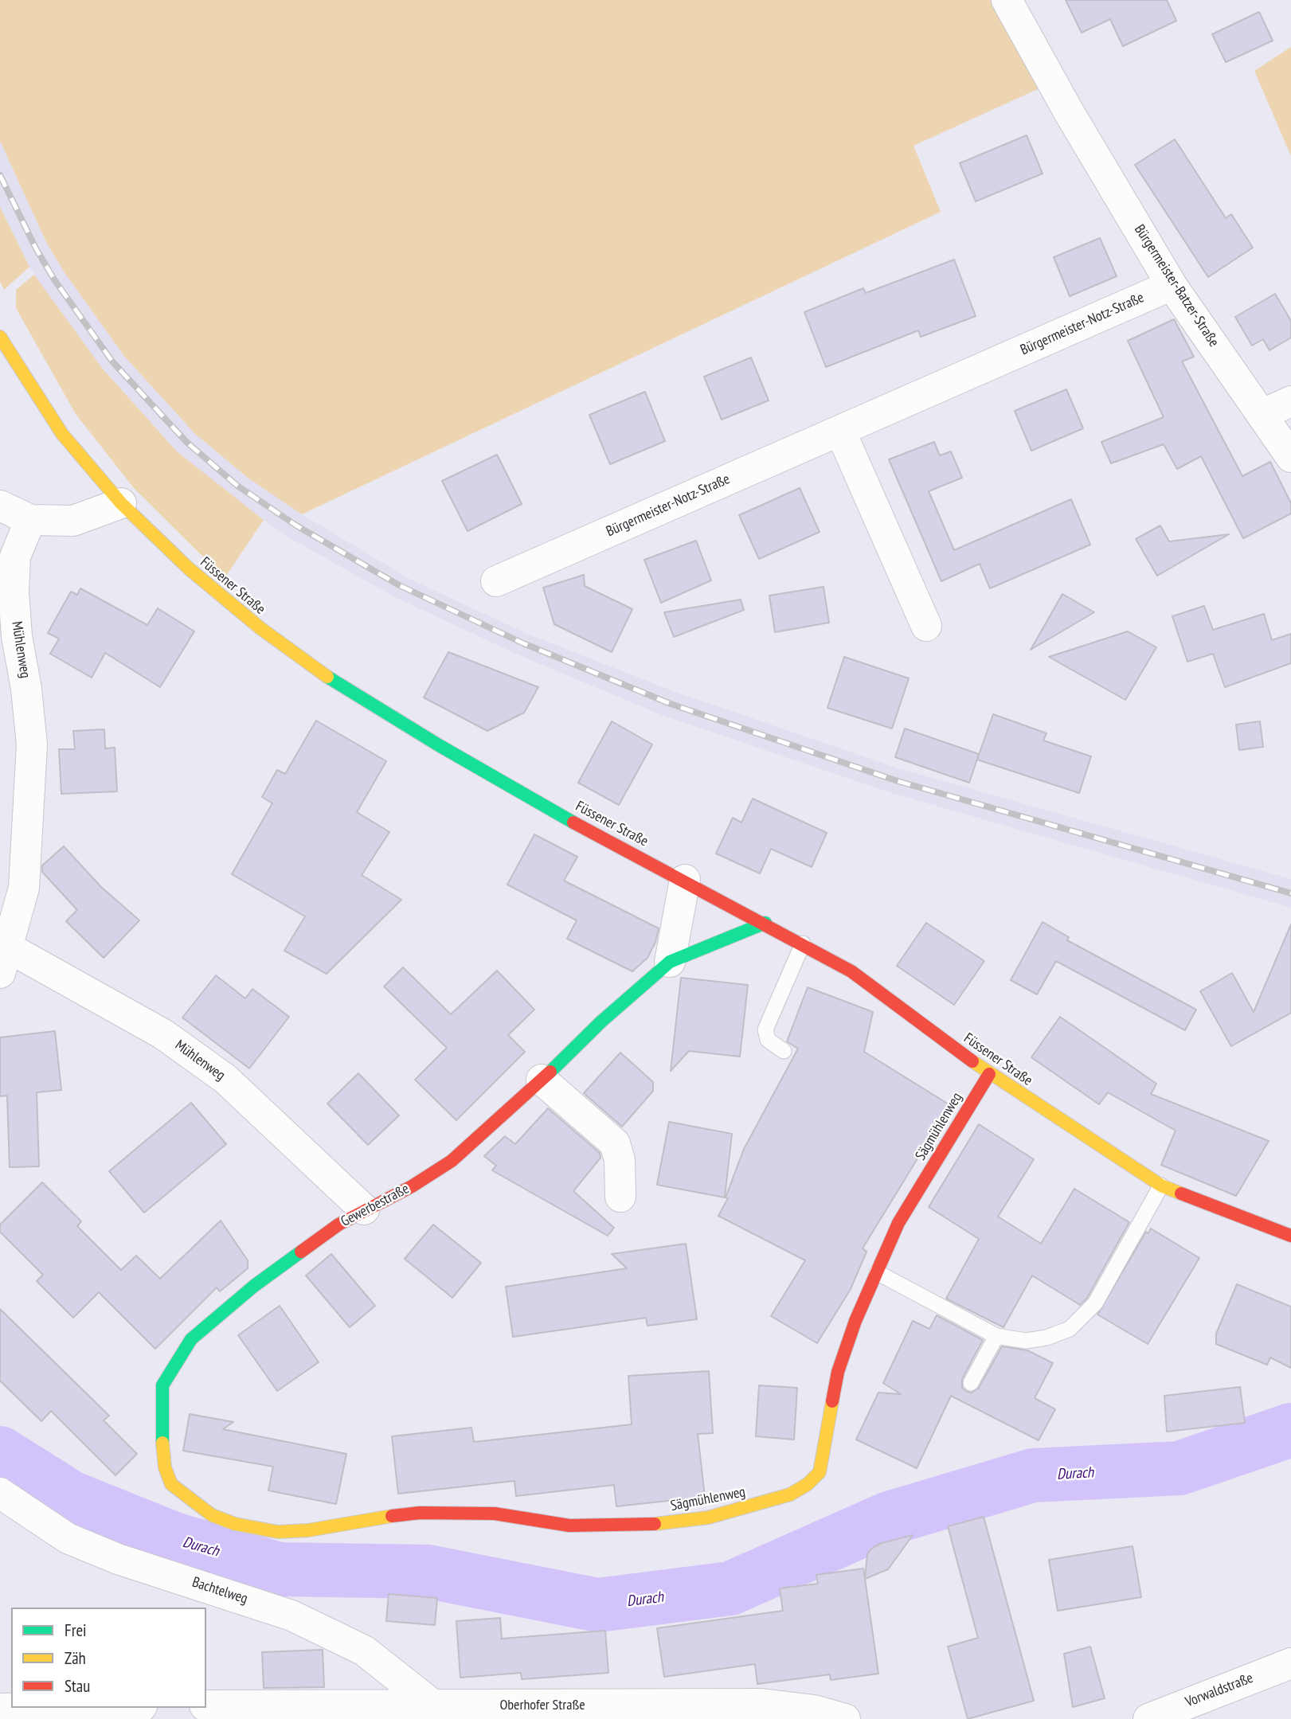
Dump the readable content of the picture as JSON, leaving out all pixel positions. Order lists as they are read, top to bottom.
{
  "streets": {
    "street": [
      "Bürgermeister-Batzer-Straße",
      "Bürgermeister-Notz-Straße",
      "Füssener Straße",
      "Mühlenweg",
      "Sägmühlenweg",
      "Gewerbestraße",
      "Bachtelweg",
      "Vorwaldstraße",
      "Oberhofer Straße"
    ]
  },
  "crossings": [
    ["Bürgermeister-Batzer-Straße", "Bürgermeister-Notz-Straße"],
    ["Füssener Straße", "Sägmühlenweg"],
    ["Füssener Straße", "Gewerbestraße"],
    ["Mühlenweg", "Gewerbestraße"],
    ["Sägmühlenweg", "Gewerbestraße"],
    ["Bachtelweg", "Oberhofer Straße"]
  ],
  "water": ["Durach"],
  "legend": ["Frei", "Zäh", "Stau"]
}
